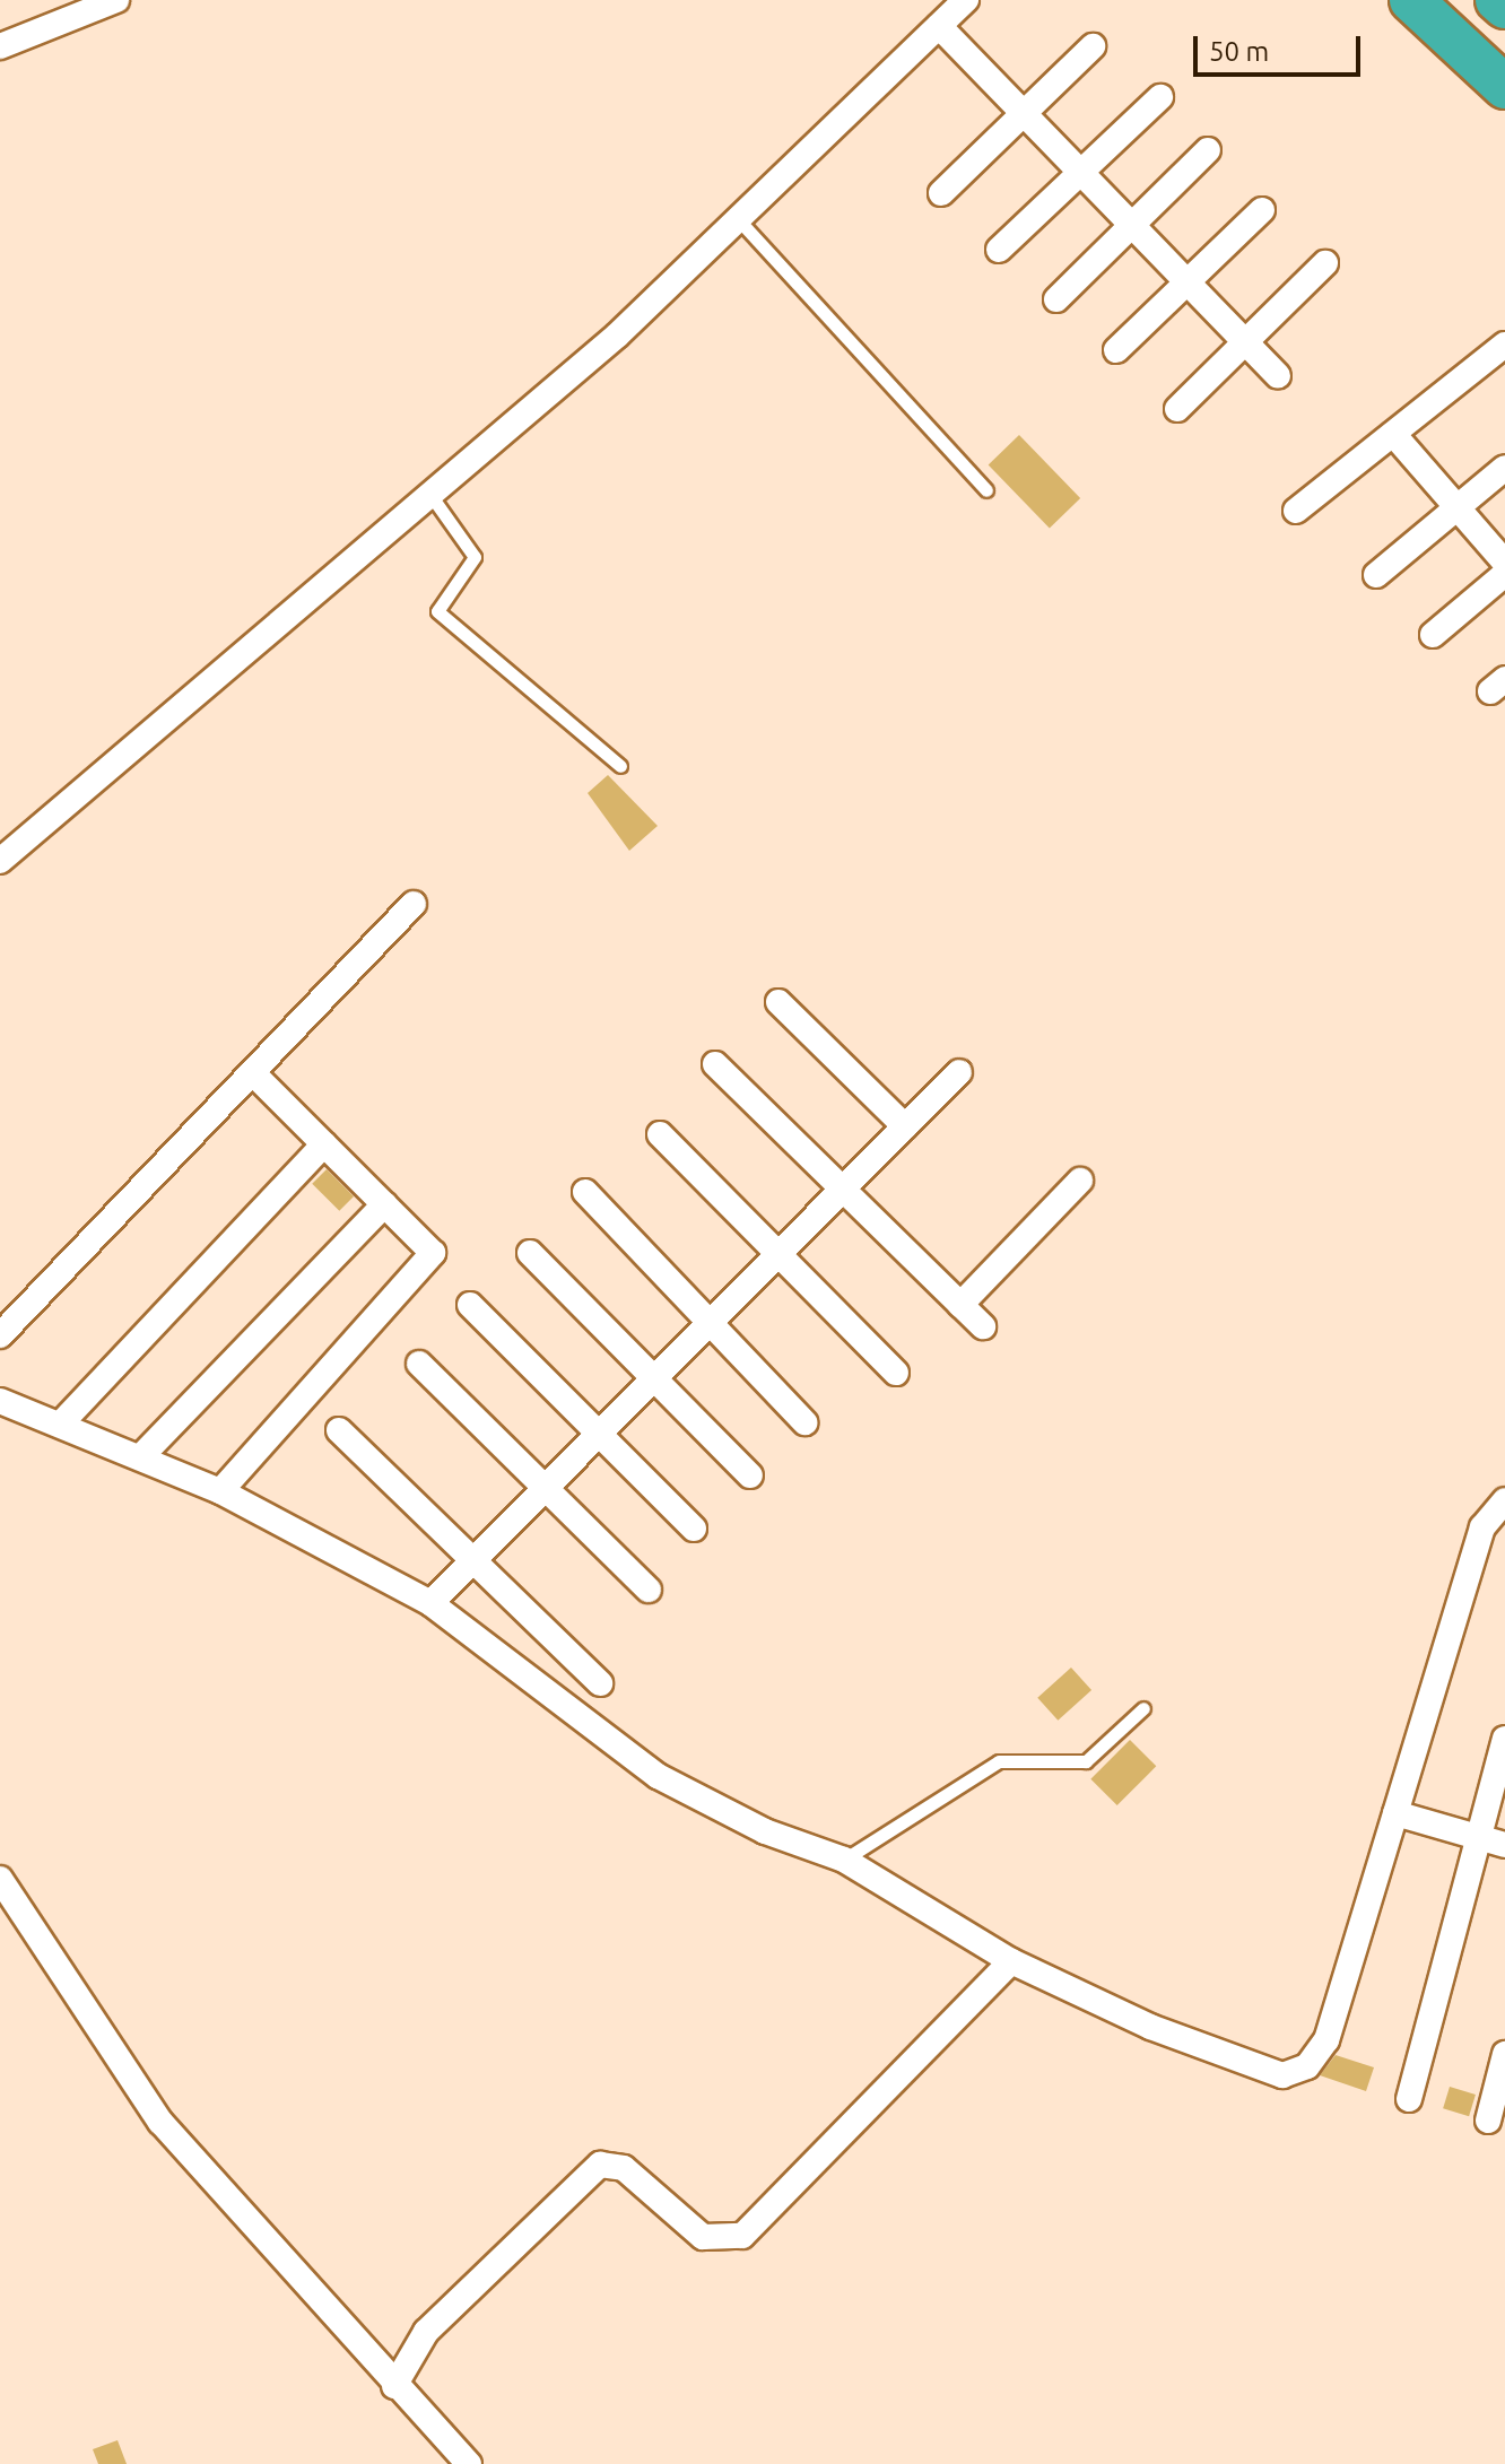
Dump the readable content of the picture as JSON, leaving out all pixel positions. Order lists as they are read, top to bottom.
{
  "scale_bar": "50 m"
}
